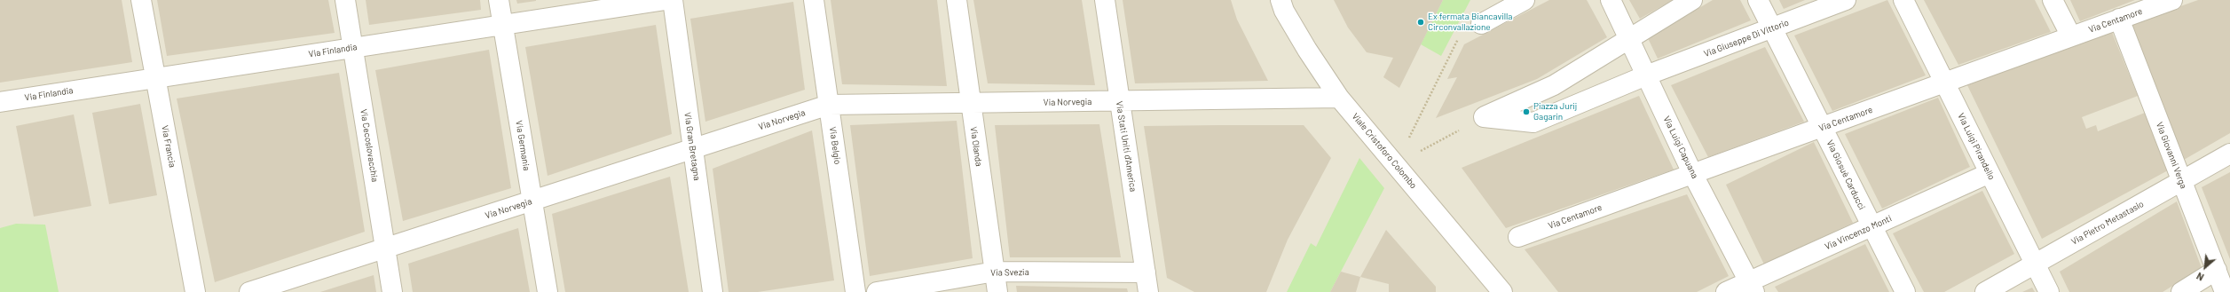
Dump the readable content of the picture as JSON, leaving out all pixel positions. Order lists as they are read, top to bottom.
{
  "streets": {
    "street": [
      "Via Centamore",
      "Via Giuseppe Di Vittorio",
      "Via Finlandia",
      "Via Norvegia",
      "Via Cecoslovacchia",
      "Via Germania",
      "Via Belgio",
      "Via Francia",
      "Via Gran Bretagna",
      "Via Olanda",
      "Via Stati Uniti d'America",
      "Via Luigi Pirandello",
      "Via Luigi Capuana",
      "Viale Cristoforo Colombo",
      "Via Giovanni Verga",
      "Via Giosuè Carducci",
      "Via Pietro Metastasio",
      "Via Vincenzo Monti",
      "Via Svezia"
    ]
  },
  "crossings": [
    ["Via Centamore", "Via Luigi Pirandello"],
    ["Via Centamore", "Via Luigi Capuana"],
    ["Via Centamore", "Via Giovanni Verga"],
    ["Via Centamore", "Via Giosuè Carducci"],
    ["Via Giuseppe Di Vittorio", "Via Luigi Capuana"],
    ["Via Giuseppe Di Vittorio", "Via Giosuè Carducci"],
    ["Via Finlandia", "Via Cecoslovacchia"],
    ["Via Finlandia", "Via Germania"],
    ["Via Finlandia", "Via Francia"],
    ["Via Norvegia", "Via Cecoslovacchia"],
    ["Via Norvegia", "Via Germania"],
    ["Via Norvegia", "Via Belgio"],
    ["Via Norvegia", "Via Gran Bretagna"],
    ["Via Norvegia", "Via Olanda"],
    ["Via Norvegia", "Via Stati Uniti d'America"],
    ["Via Norvegia", "Viale Cristoforo Colombo"],
    ["Via Olanda", "Via Svezia"],
    ["Via Stati Uniti d'America", "Via Svezia"],
    ["Via Luigi Pirandello", "Via Pietro Metastasio"],
    ["Via Luigi Pirandello", "Via Vincenzo Monti"],
    ["Via Luigi Capuana", "Via Vincenzo Monti"],
    ["Via Giovanni Verga", "Via Pietro Metastasio"],
    ["Via Giosuè Carducci", "Via Vincenzo Monti"]
  ],
  "places": ["Ex fermata Biancavilla Circonvallazione", "Piazza Jurij Gagarin"],
  "north": "bottom left"
}
